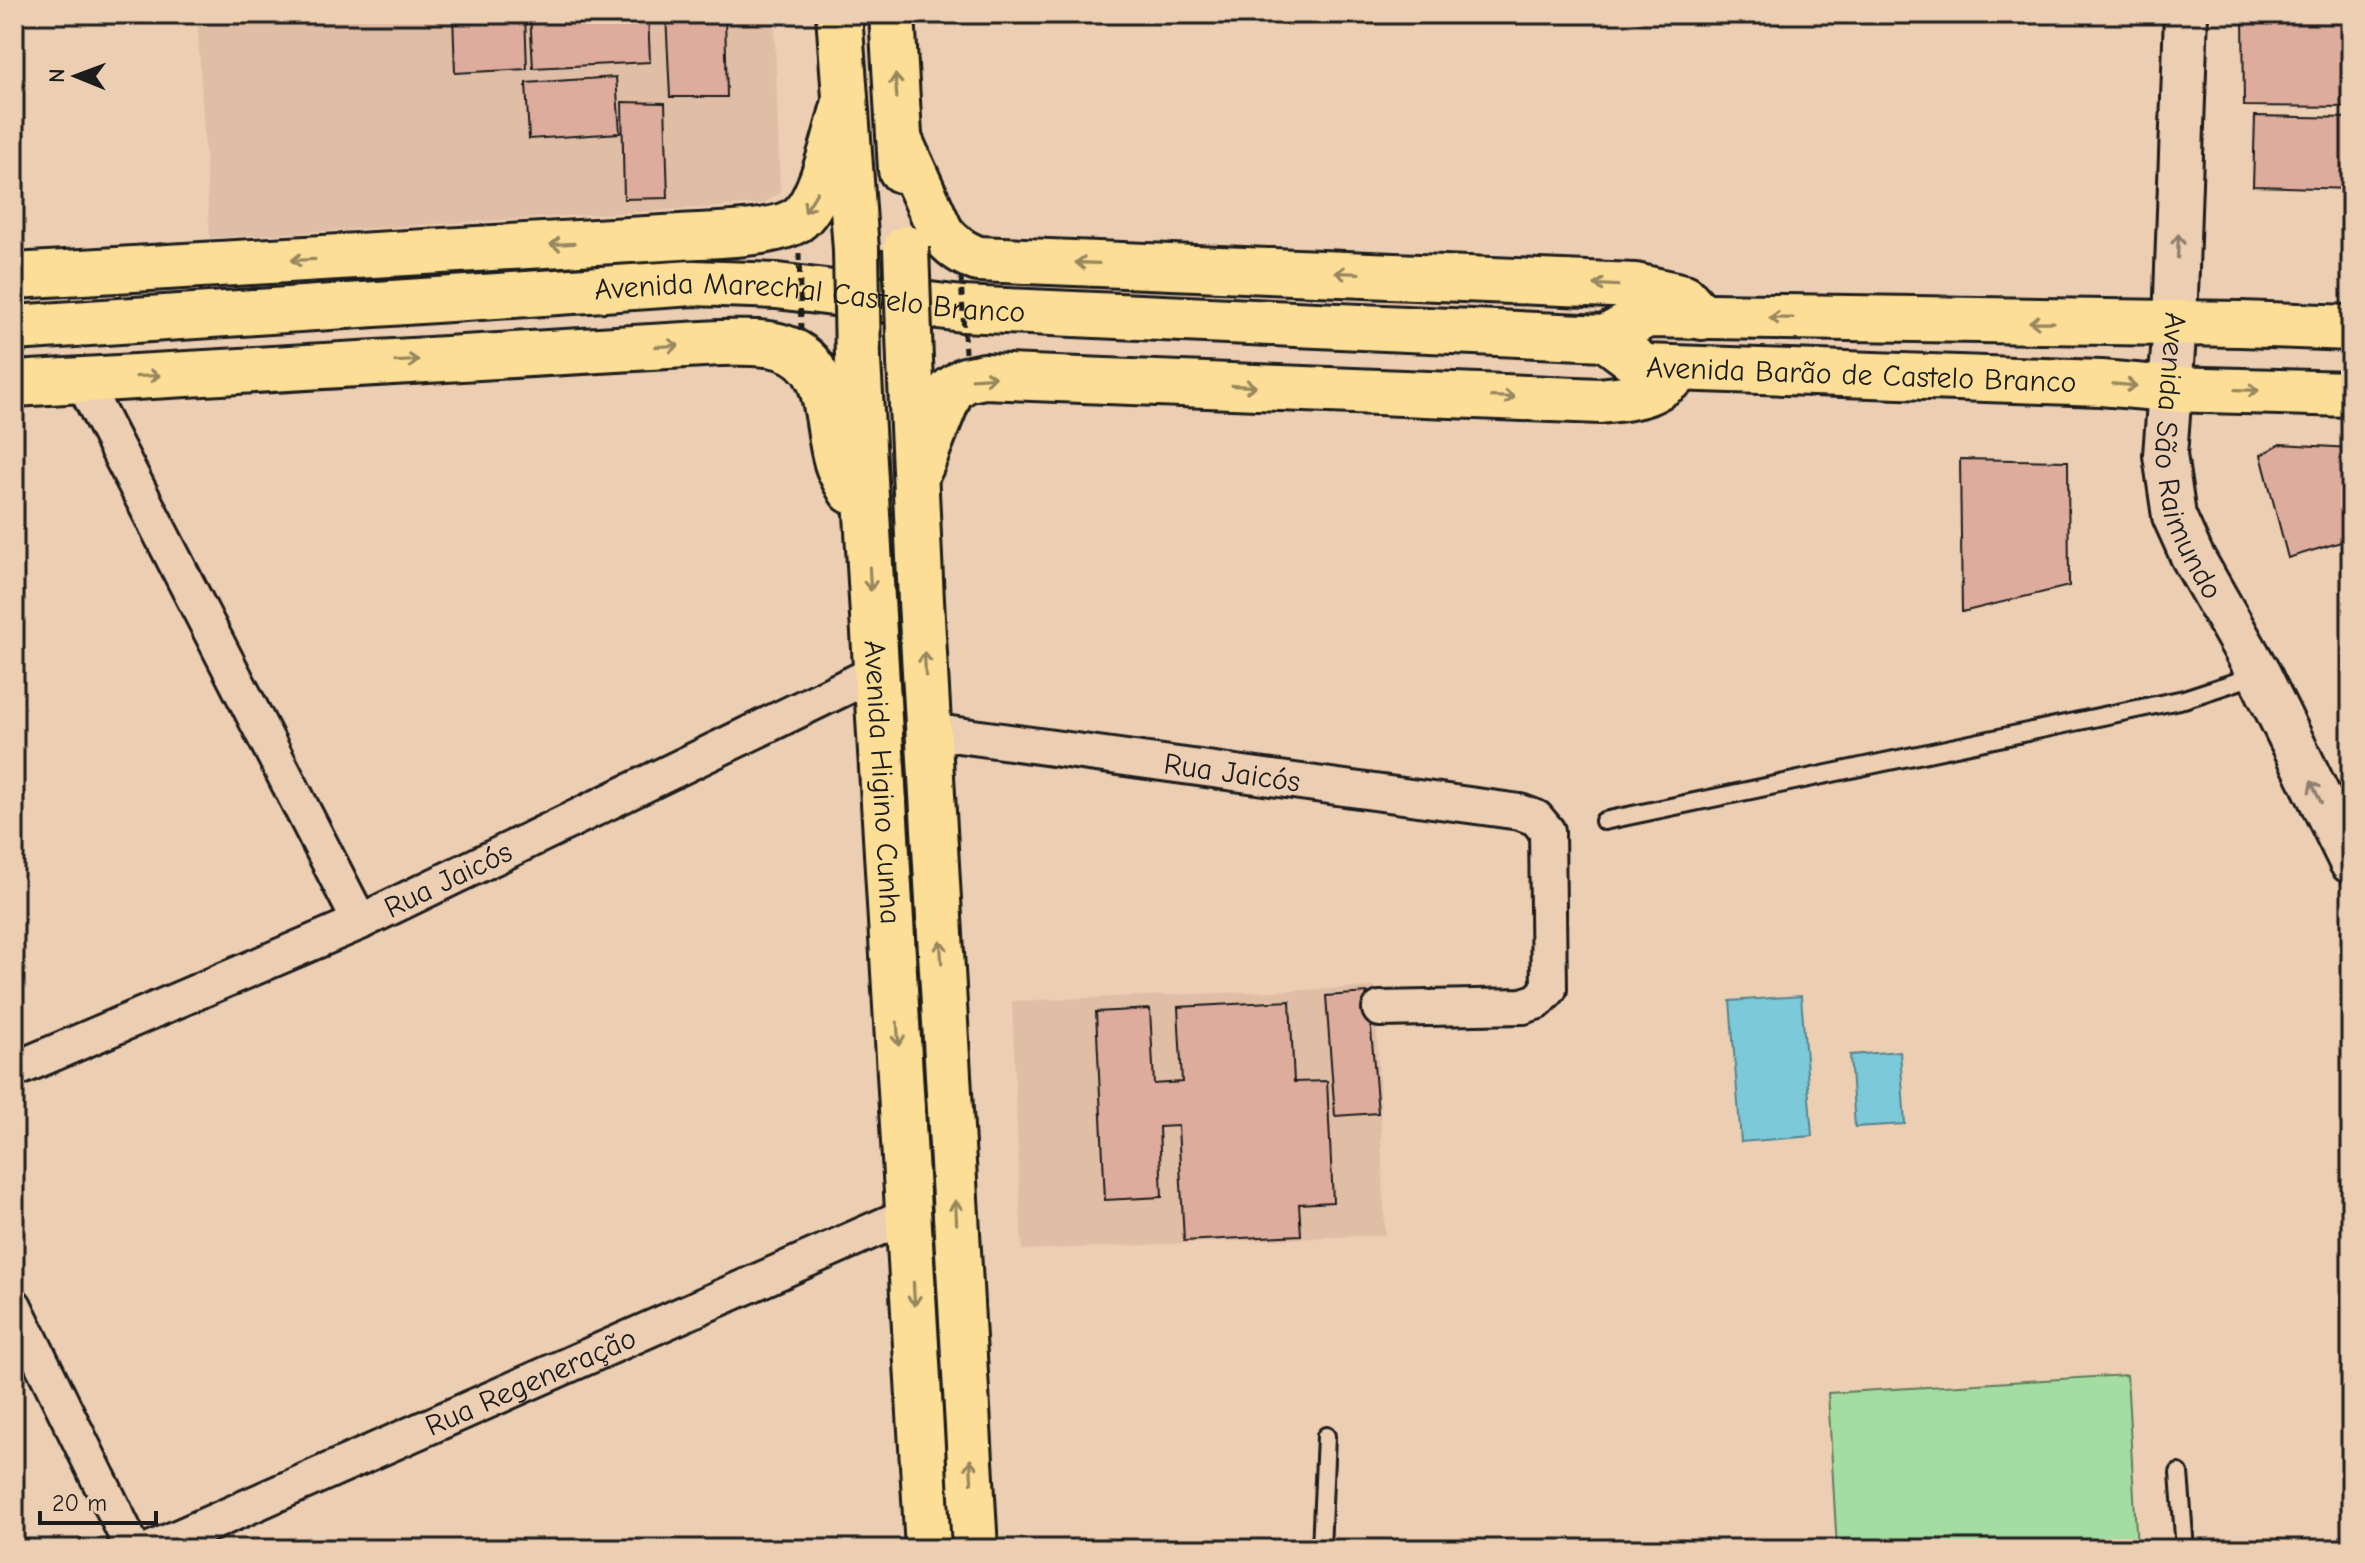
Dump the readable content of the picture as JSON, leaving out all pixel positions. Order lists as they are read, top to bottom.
{
  "streets": {
    "main road": ["Avenida Marechal Castelo Branco", "Avenida Barão de Castelo Branco", "Avenida Higino Cunha"],
    "street": ["Avenida São Raimundo", "Rua Jaicós", "Rua Regeneração"]
  },
  "crossings": [
    ["Avenida Marechal Castelo Branco", "Avenida Barão de Castelo Branco"],
    ["Avenida Barão de Castelo Branco", "Avenida São Raimundo"],
    ["Rua Jaicós", "Avenida Higino Cunha"],
    ["Avenida Higino Cunha", "Rua Regeneração"]
  ],
  "one_way": ["Avenida São Raimundo"],
  "scale_bar": "20 m",
  "north": "left"
}
